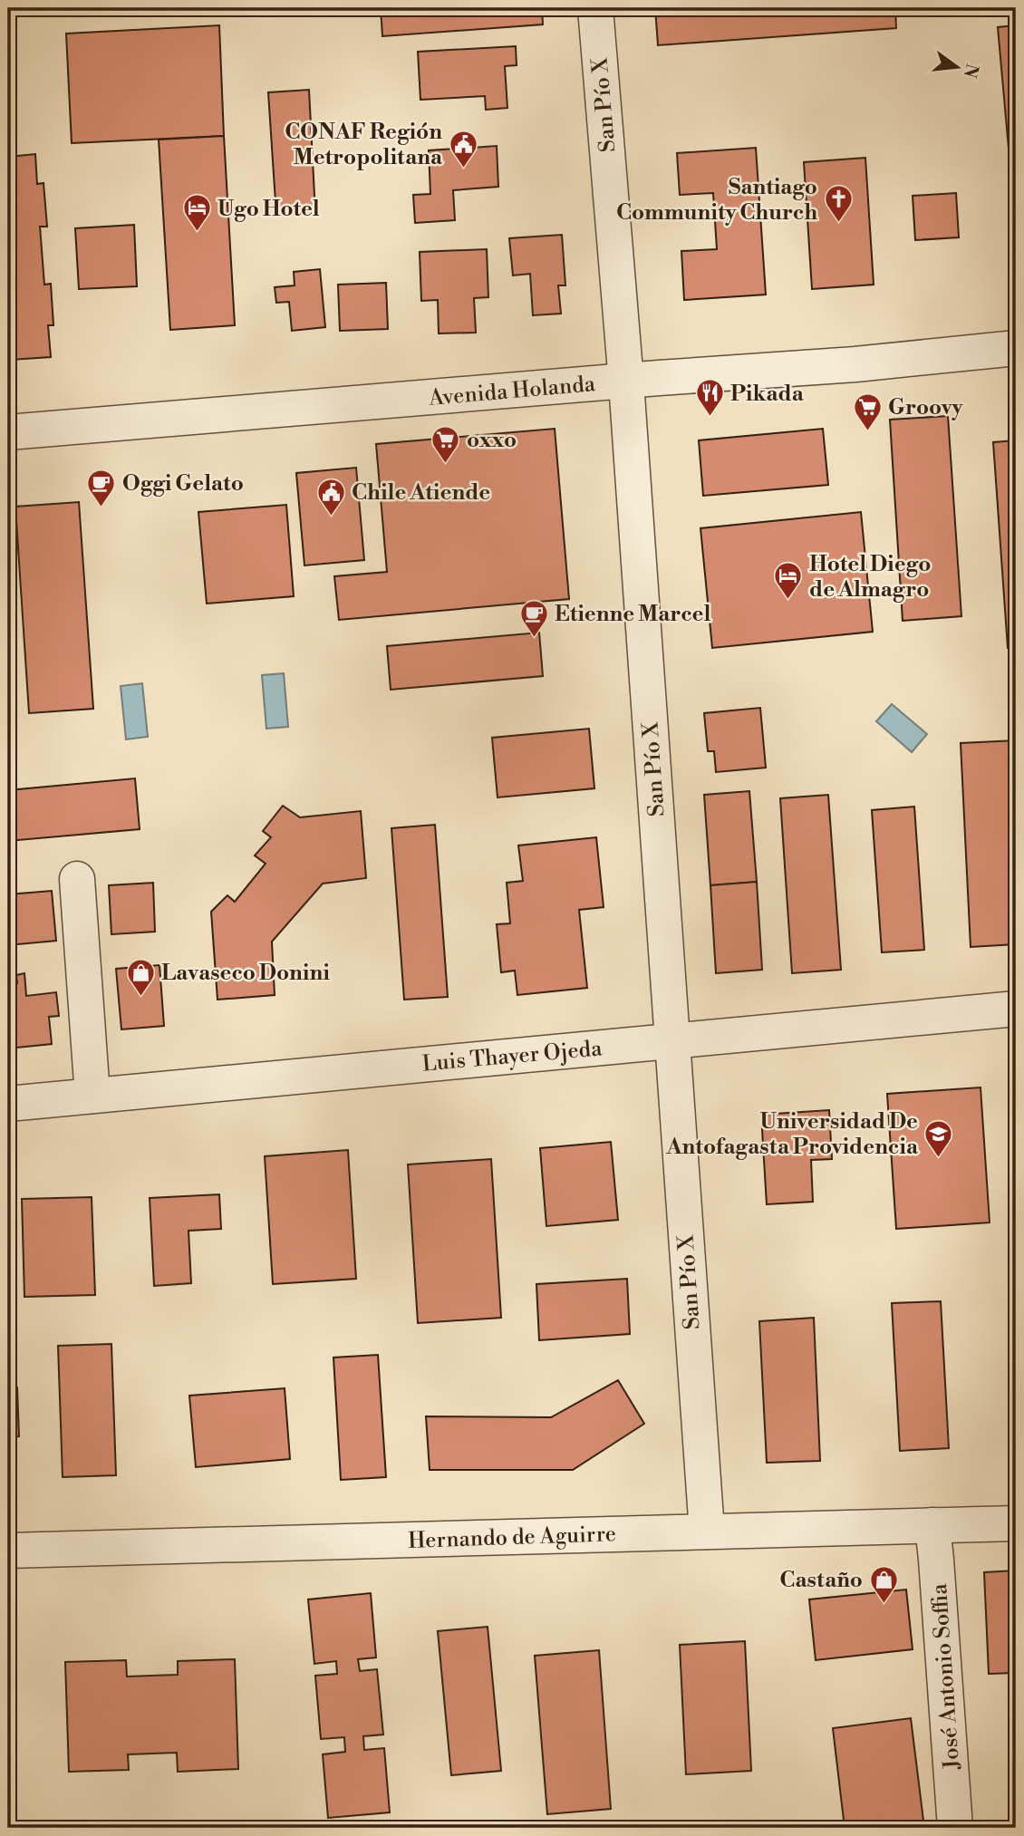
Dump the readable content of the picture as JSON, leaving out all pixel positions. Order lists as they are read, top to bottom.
{
  "streets": {
    "street": [
      "San Pío X",
      "Avenida Holanda",
      "Luis Thayer Ojeda",
      "Hernando de Aguirre",
      "José Antonio Soffia"
    ]
  },
  "crossings": [
    ["San Pío X", "Avenida Holanda"],
    ["San Pío X", "Luis Thayer Ojeda"],
    ["San Pío X", "Hernando de Aguirre"],
    ["Hernando de Aguirre", "José Antonio Soffia"]
  ],
  "places": {
    "public building": ["CONAF Región Metropolitana", "Chile Atiende"],
    "church": ["Santiago Community Church"],
    "hotel": ["Ugo Hotel", "Hotel Diego de Almagro"],
    "restaurant": ["Pikada"],
    "supermarket": ["Groovy", "oxxo"],
    "cafe": ["Oggi Gelato", "Etienne Marcel"],
    "shop": ["Lavaseco Donini", "Castaño"],
    "school or university": ["Universidad De Antofagasta Providencia"]
  },
  "north": "right"
}
